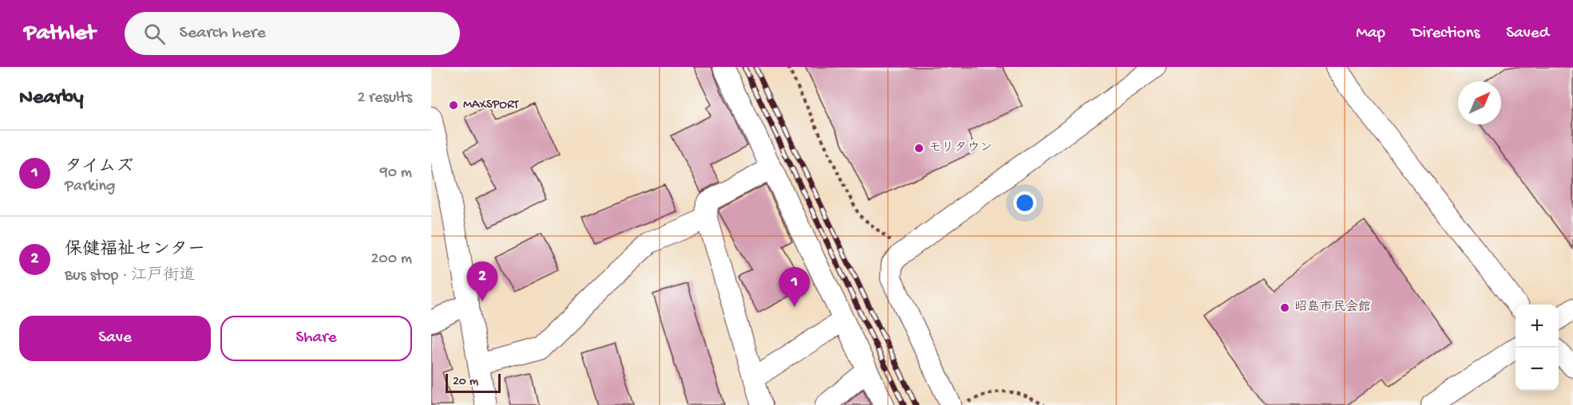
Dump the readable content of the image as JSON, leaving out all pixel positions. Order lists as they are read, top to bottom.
{
  "places": ["MAXSPORT", "モリタウン", "昭島市民会館"],
  "scale_bar": "20 m",
  "north": "top right",
  "page": {
    "header": "Pathlet",
    "search": "Search here",
    "nav": ["Map", "Directions", "Saved"],
    "heading": ["Nearby", "2 results"],
    "list": [
      {
        "mark": "1",
        "name": "タイムズ",
        "note": "Parking",
        "value": "90 m"
      },
      {
        "mark": "2",
        "name": "保健福祉センター",
        "note": "Bus stop · 江戸街道",
        "value": "200 m"
      }
    ],
    "pins": ["2", "1"],
    "buttons": ["Save", "Share"],
    "map_buttons": ["+", "−"],
    "scale": "20 m"
  }
}
